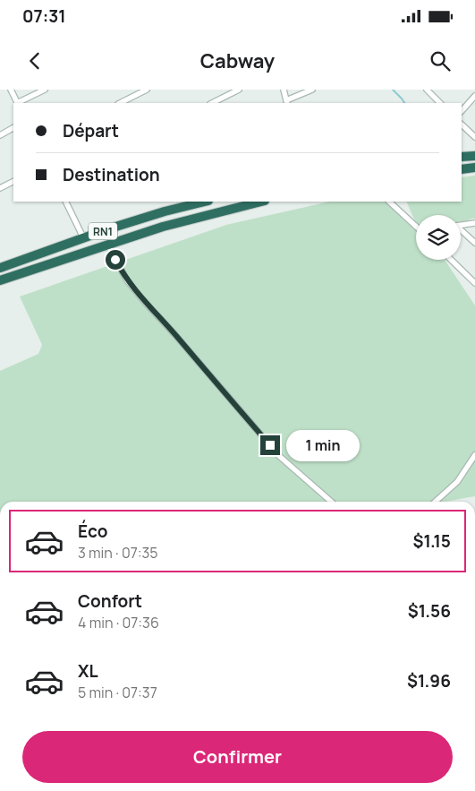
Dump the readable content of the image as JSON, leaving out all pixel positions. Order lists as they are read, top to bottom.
{
  "streets": {
    "highway": ["RN1"]
  },
  "page": {
    "status": "07:31",
    "header": "Cabway",
    "banner": ["Départ", "Destination"],
    "bubble": "1 min",
    "list": [
      {
        "name": "Éco",
        "note": "3 min · 07:35",
        "value": "$1.15"
      },
      {
        "name": "Confort",
        "note": "4 min · 07:36",
        "value": "$1.56"
      },
      {
        "name": "XL",
        "note": "5 min · 07:37",
        "value": "$1.96"
      }
    ],
    "buttons": "Confirmer"
  }
}
